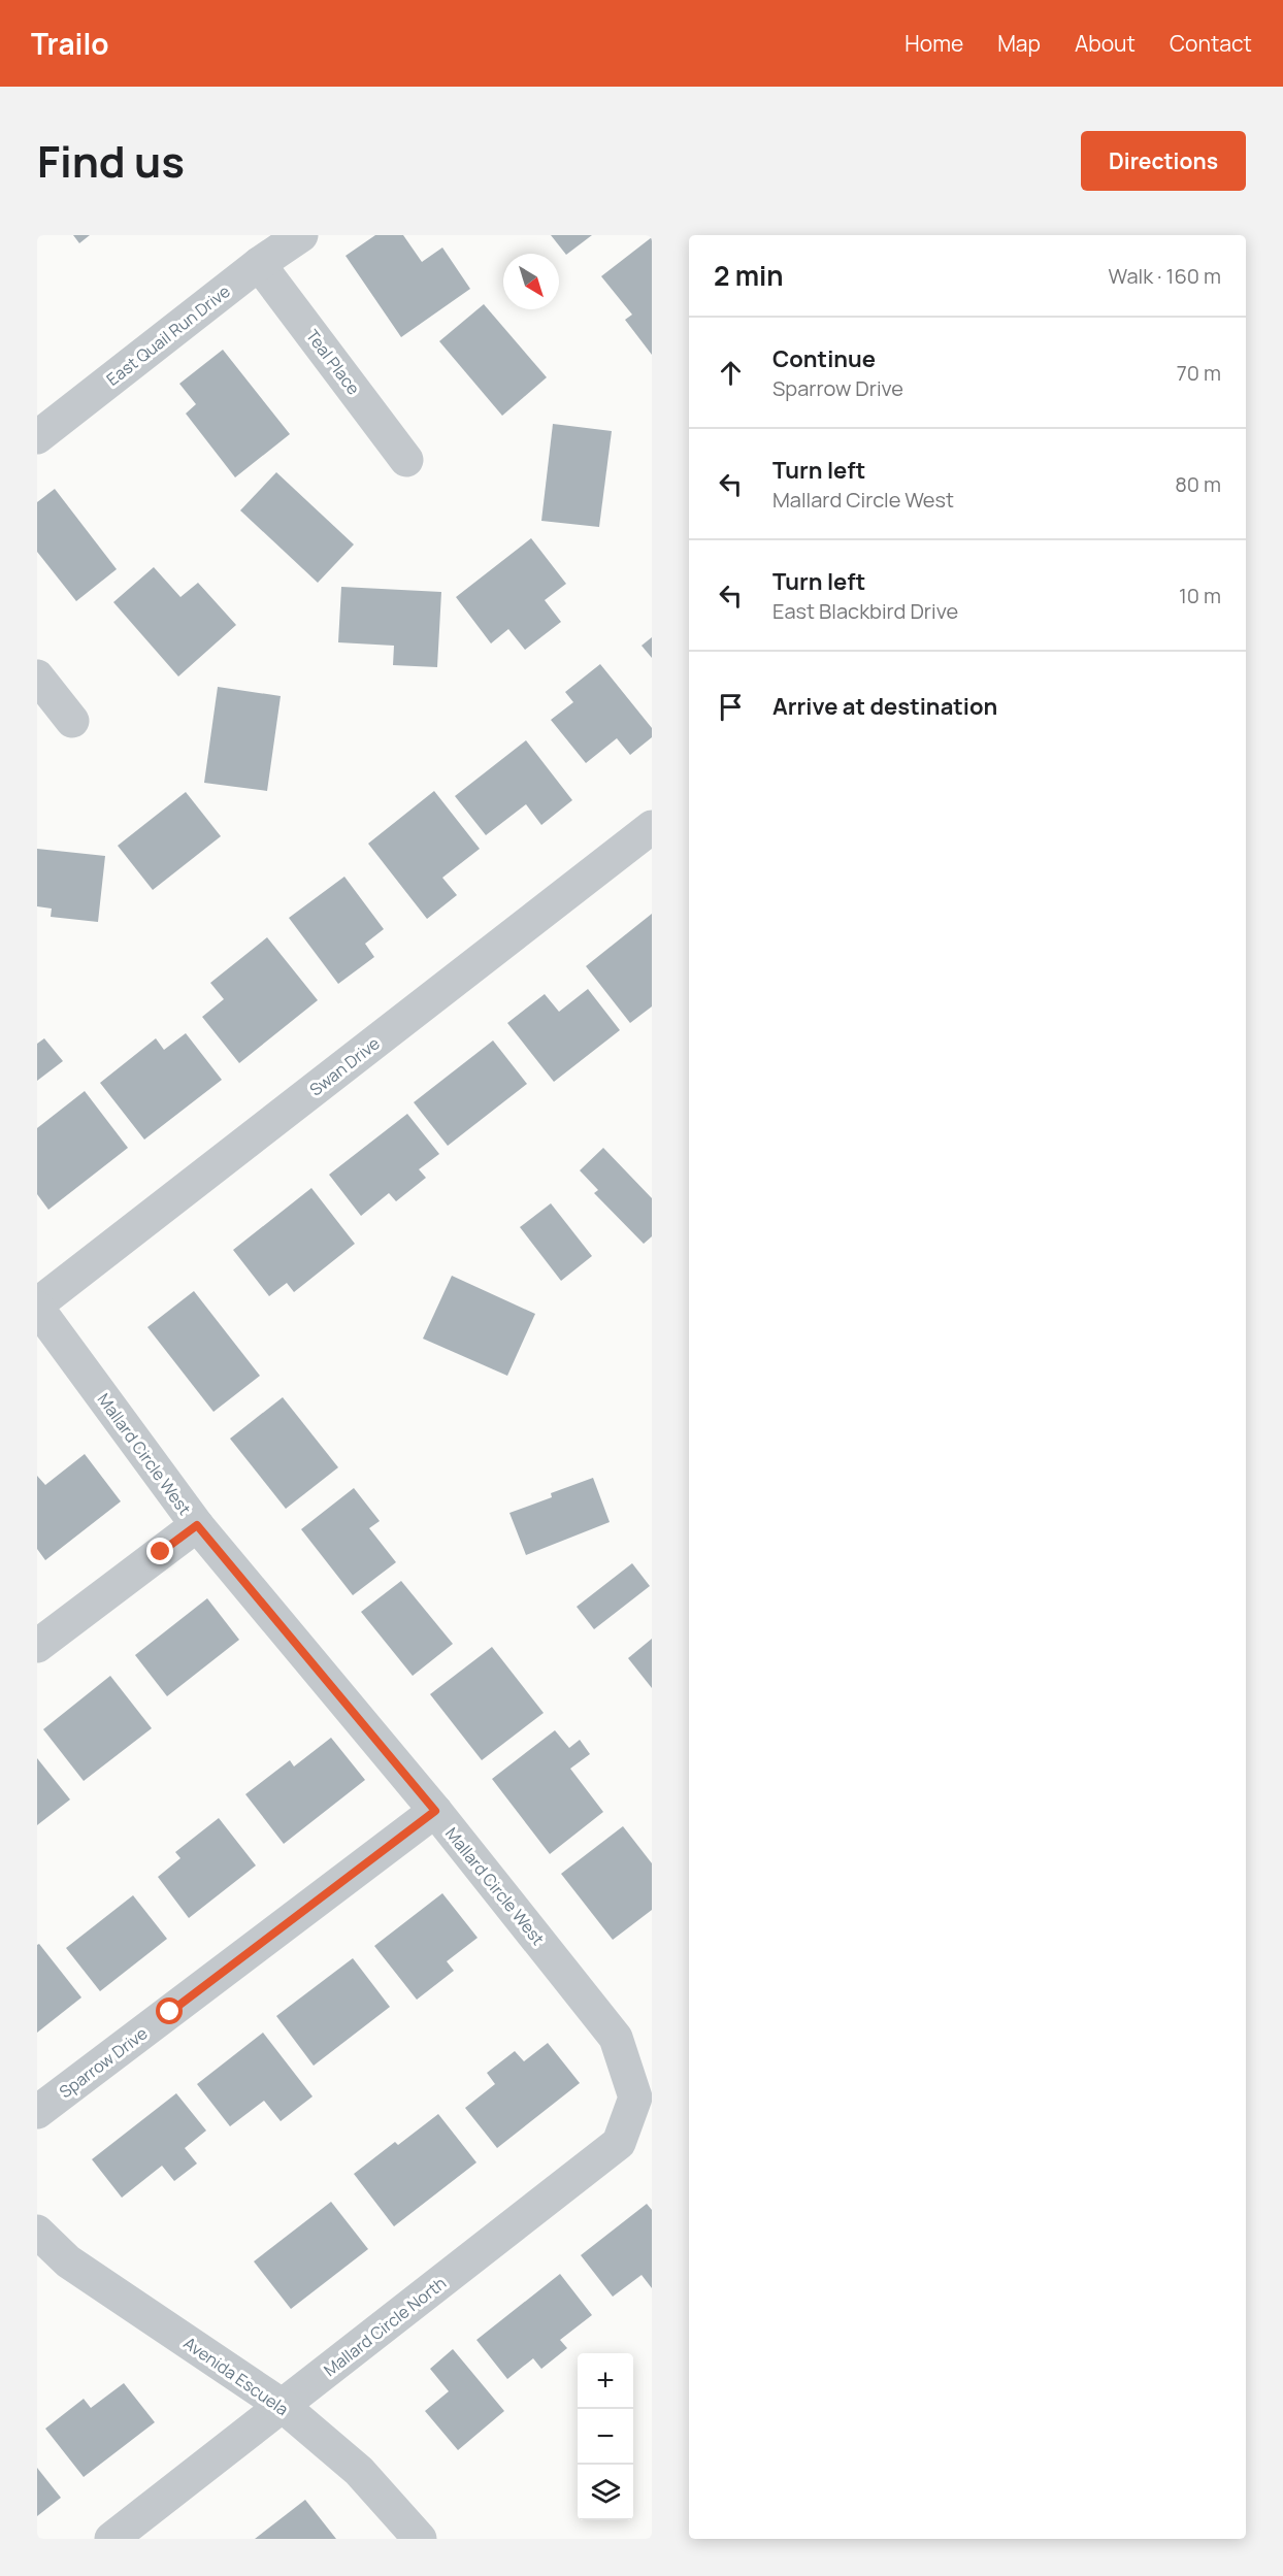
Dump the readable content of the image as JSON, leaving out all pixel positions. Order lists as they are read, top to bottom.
{
  "streets": {
    "street": [
      "East Quail Run Drive",
      "Teal Place",
      "Swan Drive",
      "Mallard Circle West",
      "Sparrow Drive",
      "Mallard Circle North",
      "Avenida Escuela"
    ]
  },
  "crossings": [
    ["East Quail Run Drive", "Teal Place"],
    ["Swan Drive", "Mallard Circle West"],
    ["Mallard Circle West", "Sparrow Drive"],
    ["Mallard Circle West", "Mallard Circle North"],
    ["Mallard Circle North", "Avenida Escuela"]
  ],
  "north": "bottom right",
  "page": {
    "header": "Trailo",
    "nav": [
      "Home",
      "Map",
      "About",
      "Contact"
    ],
    "title": "Find us",
    "buttons": "Directions",
    "heading": ["2 min", "Walk · 160 m"],
    "list": [
      ["Continue", "Sparrow Drive", "70 m"],
      ["Turn left", "Mallard Circle West", "80 m"],
      ["Turn left", "East Blackbird Drive", "10 m"],
      "Arrive at destination"
    ],
    "map_buttons": ["+", "−"]
  }
}
